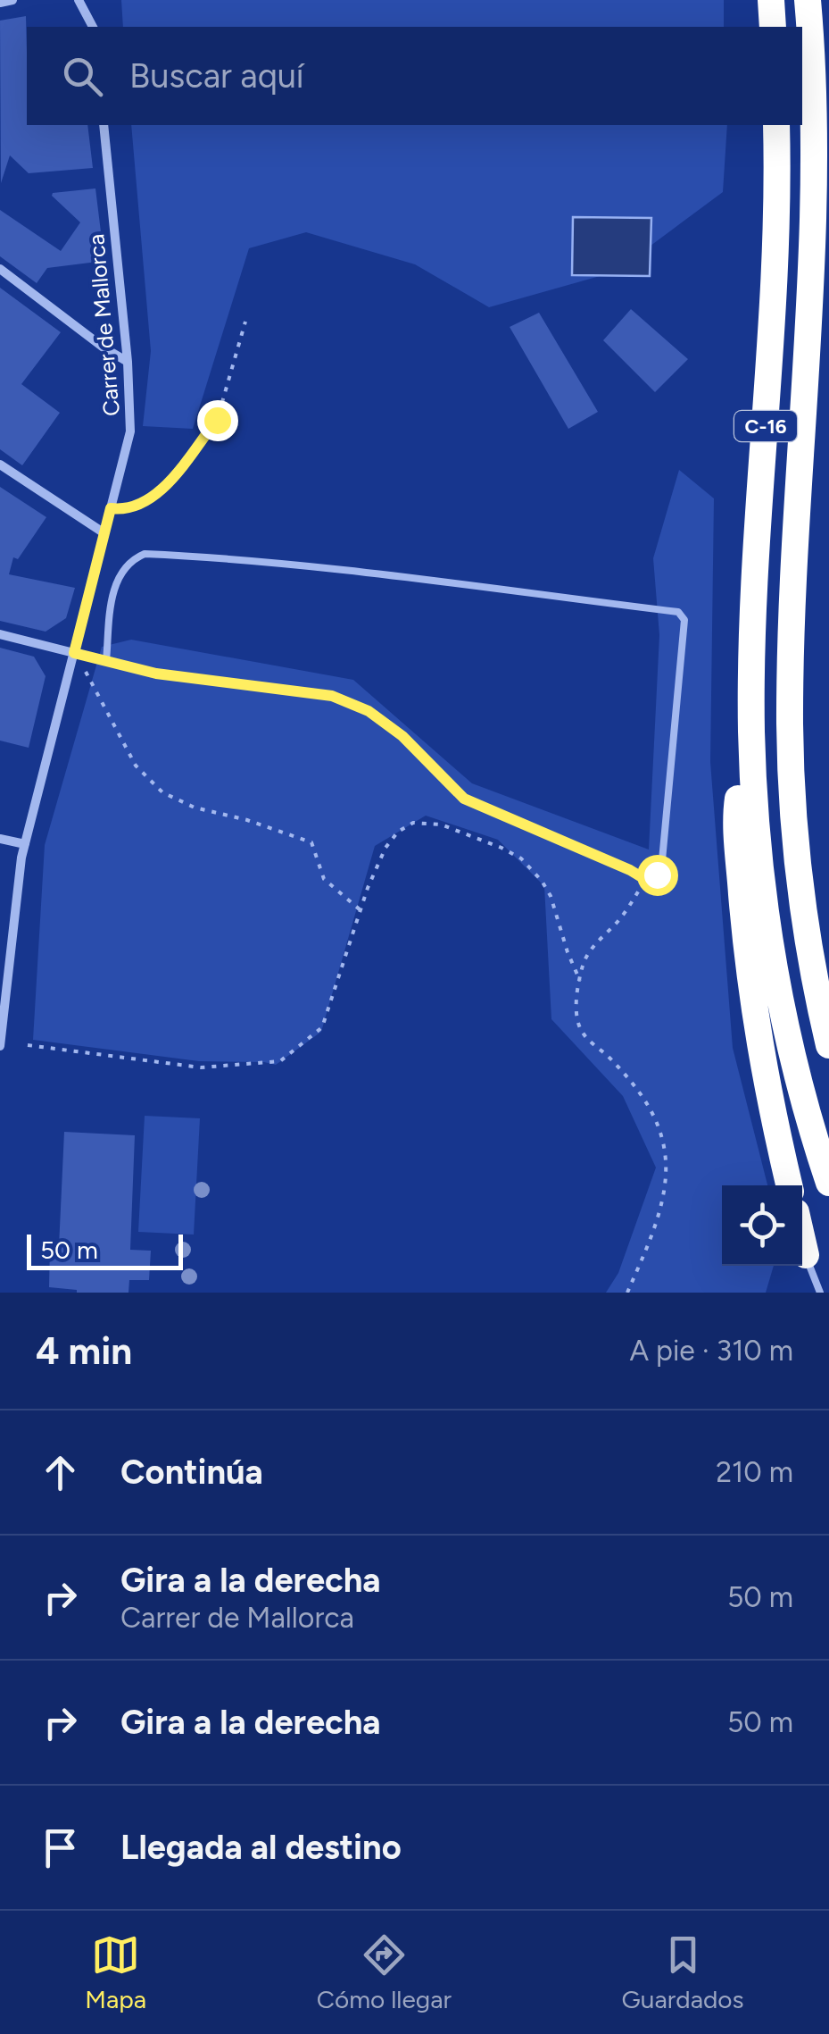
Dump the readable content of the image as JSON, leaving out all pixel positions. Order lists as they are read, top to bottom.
{
  "streets": {
    "highway": ["C-16"],
    "street": ["Carrer de Mallorca"]
  },
  "scale_bar": "50 m",
  "page": {
    "search": "Buscar aquí",
    "scale": "50 m",
    "heading": ["4 min", "A pie · 310 m"],
    "list": [
      ["Continúa", "210 m"],
      ["Gira a la derecha", "Carrer de Mallorca", "50 m"],
      ["Gira a la derecha", "50 m"],
      "Llegada al destino"
    ],
    "nav": ["Mapa", "Cómo llegar", "Guardados"]
  }
}
